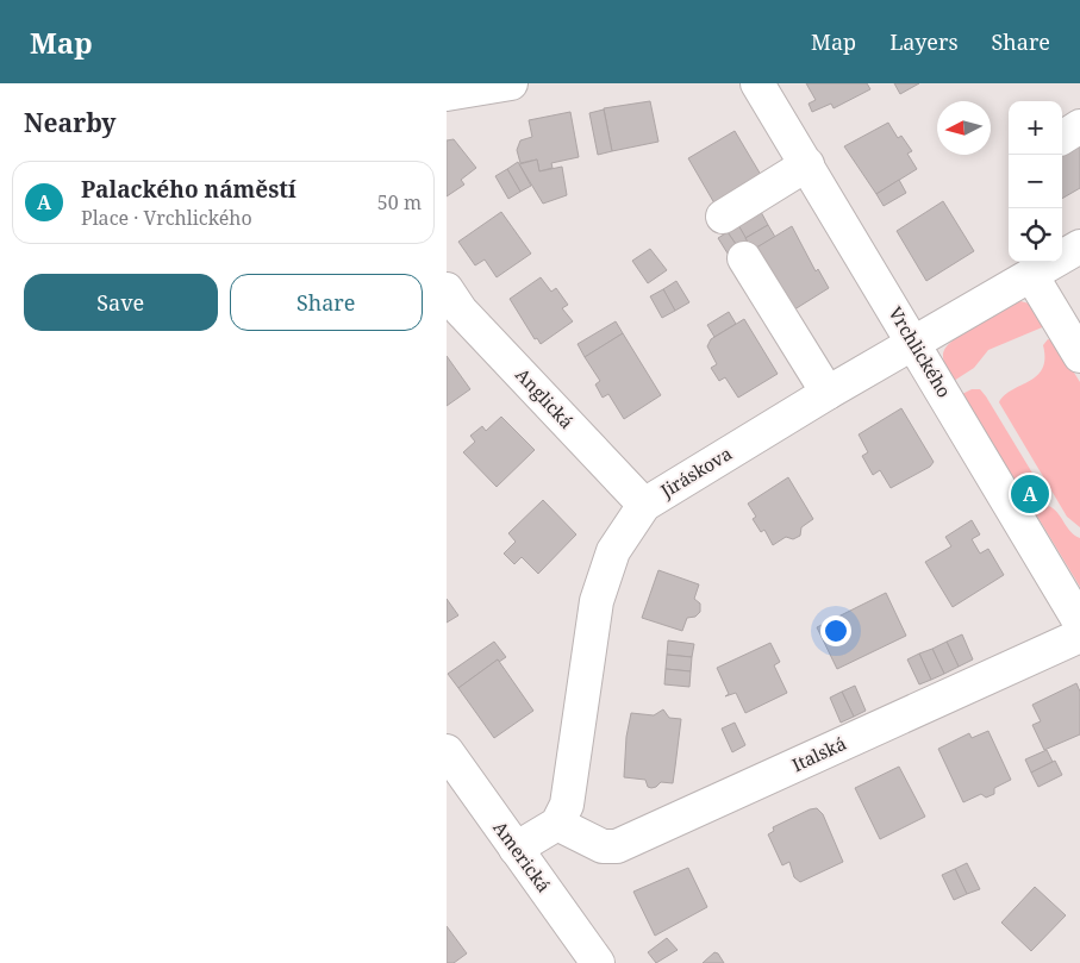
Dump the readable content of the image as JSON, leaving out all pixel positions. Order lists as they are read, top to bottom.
{
  "streets": {
    "street": [
      "Vrchlického",
      "Anglická",
      "Jiráskova",
      "Italská",
      "Americká"
    ]
  },
  "crossings": [
    ["Vrchlického", "Jiráskova"],
    ["Anglická", "Jiráskova"],
    ["Jiráskova", "Italská"]
  ],
  "north": "left",
  "page": {
    "header": "Map",
    "nav": ["Map", "Layers", "Share"],
    "heading": "Nearby",
    "map_buttons": ["+", "−"],
    "list": [
      {
        "mark": "A",
        "name": "Palackého náměstí",
        "note": "Place · Vrchlického",
        "value": "50 m"
      }
    ],
    "buttons": ["Save", "Share"],
    "pins": "A"
  }
}
